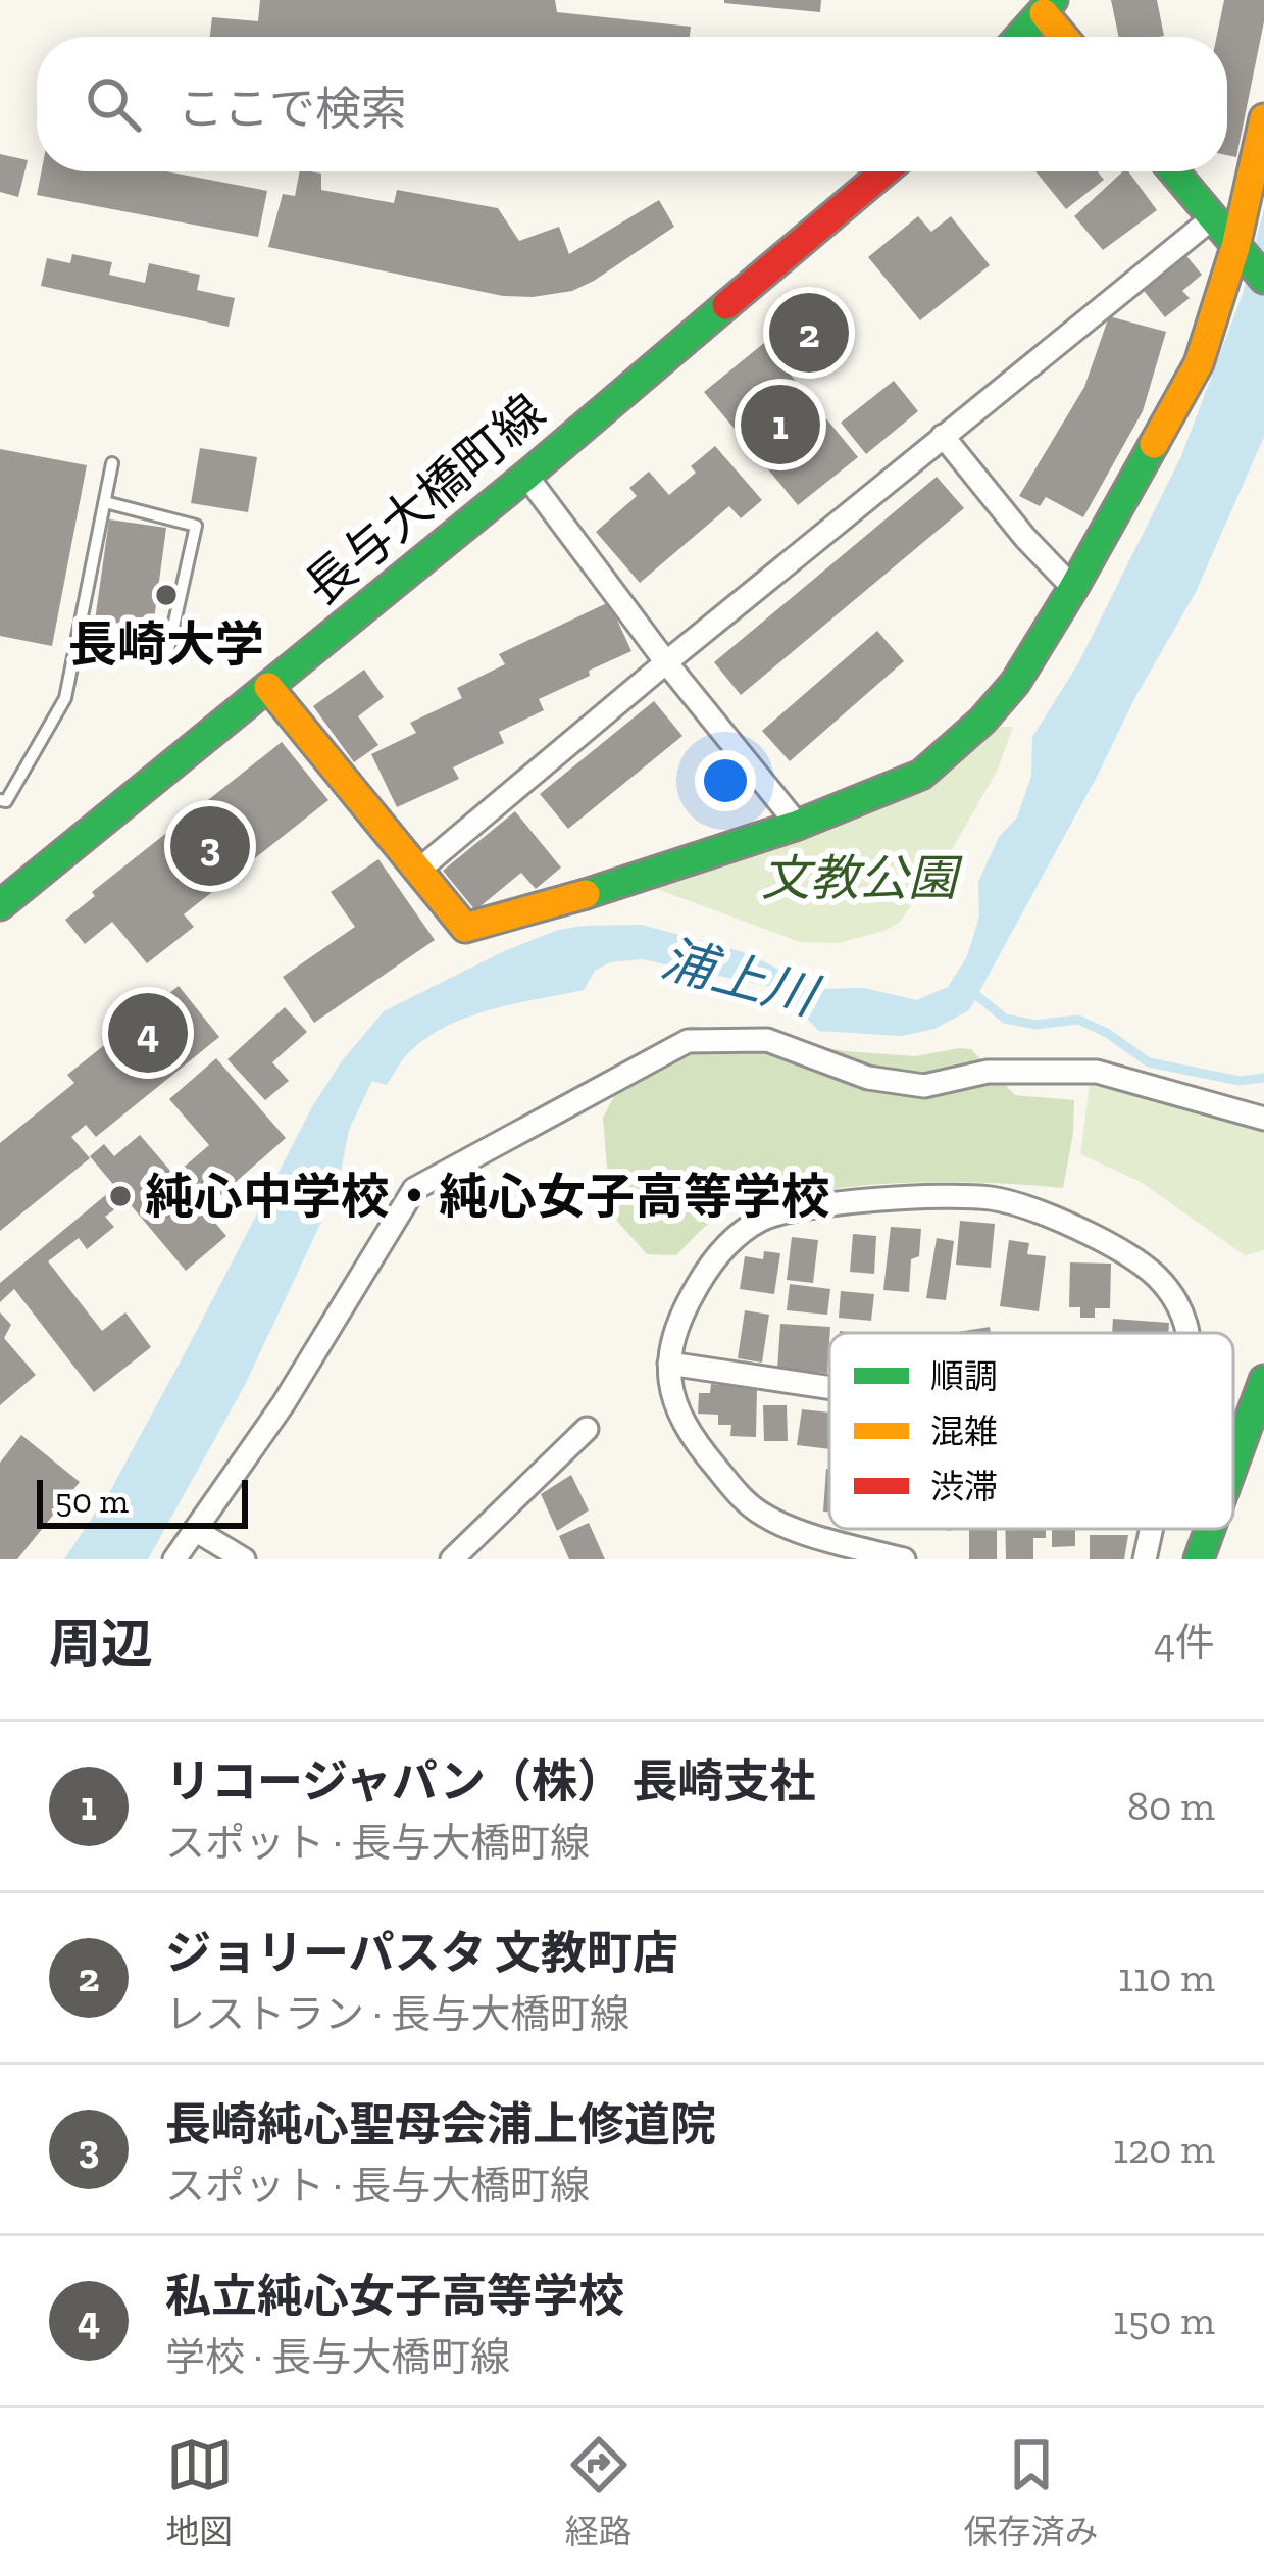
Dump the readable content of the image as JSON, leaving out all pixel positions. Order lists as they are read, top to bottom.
{
  "streets": {
    "main road": ["長与大橋町線"]
  },
  "water": ["浦上川"],
  "parks": ["文教公園"],
  "places": ["長崎大学", "純心中学校・純心女子高等学校"],
  "legend": ["順調", "混雑", "渋滞"],
  "scale_bar": "50 m",
  "page": {
    "search": "ここで検索",
    "pins": [
      "2",
      "1",
      "3",
      "4"
    ],
    "scale": "50 m",
    "heading": ["周辺", "4件"],
    "list": [
      {
        "mark": "1",
        "name": "リコージャパン（株） 長崎支社",
        "note": "スポット · 長与大橋町線",
        "value": "80 m"
      },
      {
        "mark": "2",
        "name": "ジョリーパスタ 文教町店",
        "note": "レストラン · 長与大橋町線",
        "value": "110 m"
      },
      {
        "mark": "3",
        "name": "長崎純心聖母会浦上修道院",
        "note": "スポット · 長与大橋町線",
        "value": "120 m"
      },
      {
        "mark": "4",
        "name": "私立純心女子高等学校",
        "note": "学校 · 長与大橋町線",
        "value": "150 m"
      }
    ],
    "nav": ["地図", "経路", "保存済み"]
  }
}
